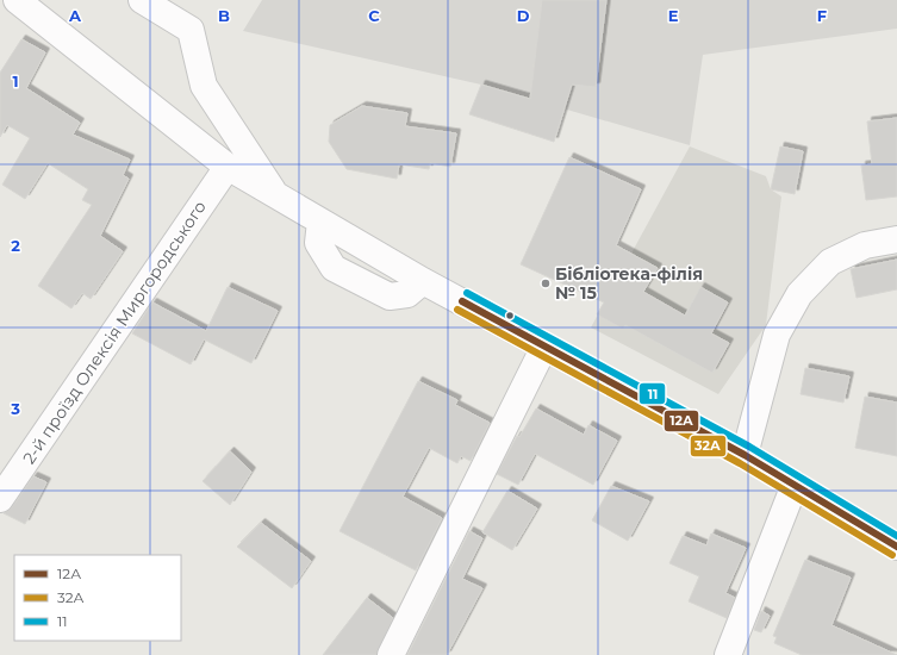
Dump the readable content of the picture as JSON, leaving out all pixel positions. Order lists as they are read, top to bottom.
{
  "streets": {
    "street": ["2-й проїзд Олексія Миргородського"]
  },
  "places": ["Бібліотека-філія № 15"],
  "lines": ["transit line 11", "transit line 12А", "transit line 32А"],
  "legend": ["12А", "32А", "11"],
  "grid": {
    "columns": [
      "A",
      "B",
      "C",
      "D",
      "E",
      "F"
    ],
    "rows": ["1", "2", "3"]
  }
}
